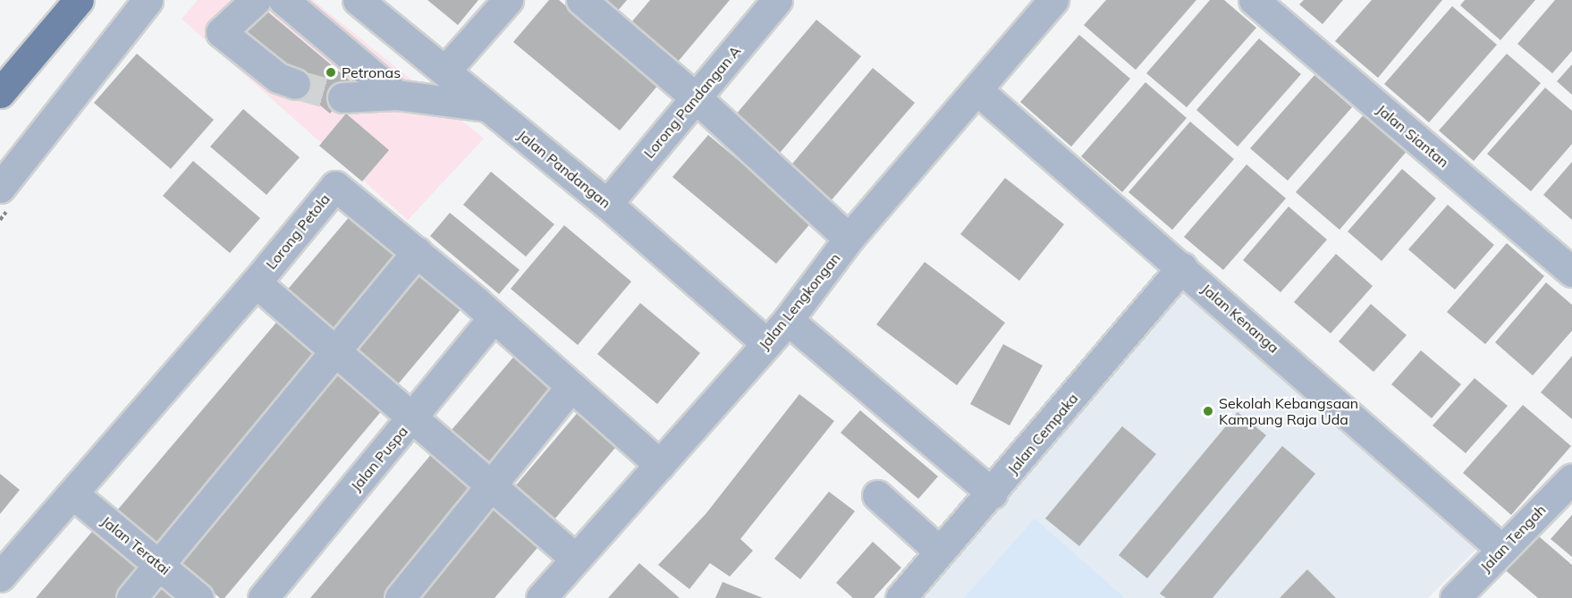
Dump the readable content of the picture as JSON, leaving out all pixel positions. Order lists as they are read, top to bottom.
{
  "streets": {
    "street": [
      "Lorong Pandangan A",
      "Jalan Siantan",
      "Jalan Pandangan",
      "Lorong Petola",
      "Jalan Lengkongan",
      "Jalan Kenanga",
      "Jalan Cempaka",
      "Jalan Puspa",
      "Jalan Tengah",
      "Jalan Teratai"
    ]
  },
  "crossings": [
    ["Lorong Pandangan A", "Jalan Pandangan"],
    ["Jalan Pandangan", "Jalan Lengkongan"],
    ["Lorong Petola", "Jalan Lengkongan"],
    ["Lorong Petola", "Jalan Puspa"],
    ["Lorong Petola", "Jalan Teratai"],
    ["Jalan Lengkongan", "Jalan Kenanga"],
    ["Jalan Kenanga", "Jalan Cempaka"],
    ["Jalan Kenanga", "Jalan Tengah"]
  ],
  "places": ["Petronas", "Sekolah Kebangsaan Kampung Raja Uda"]
}
